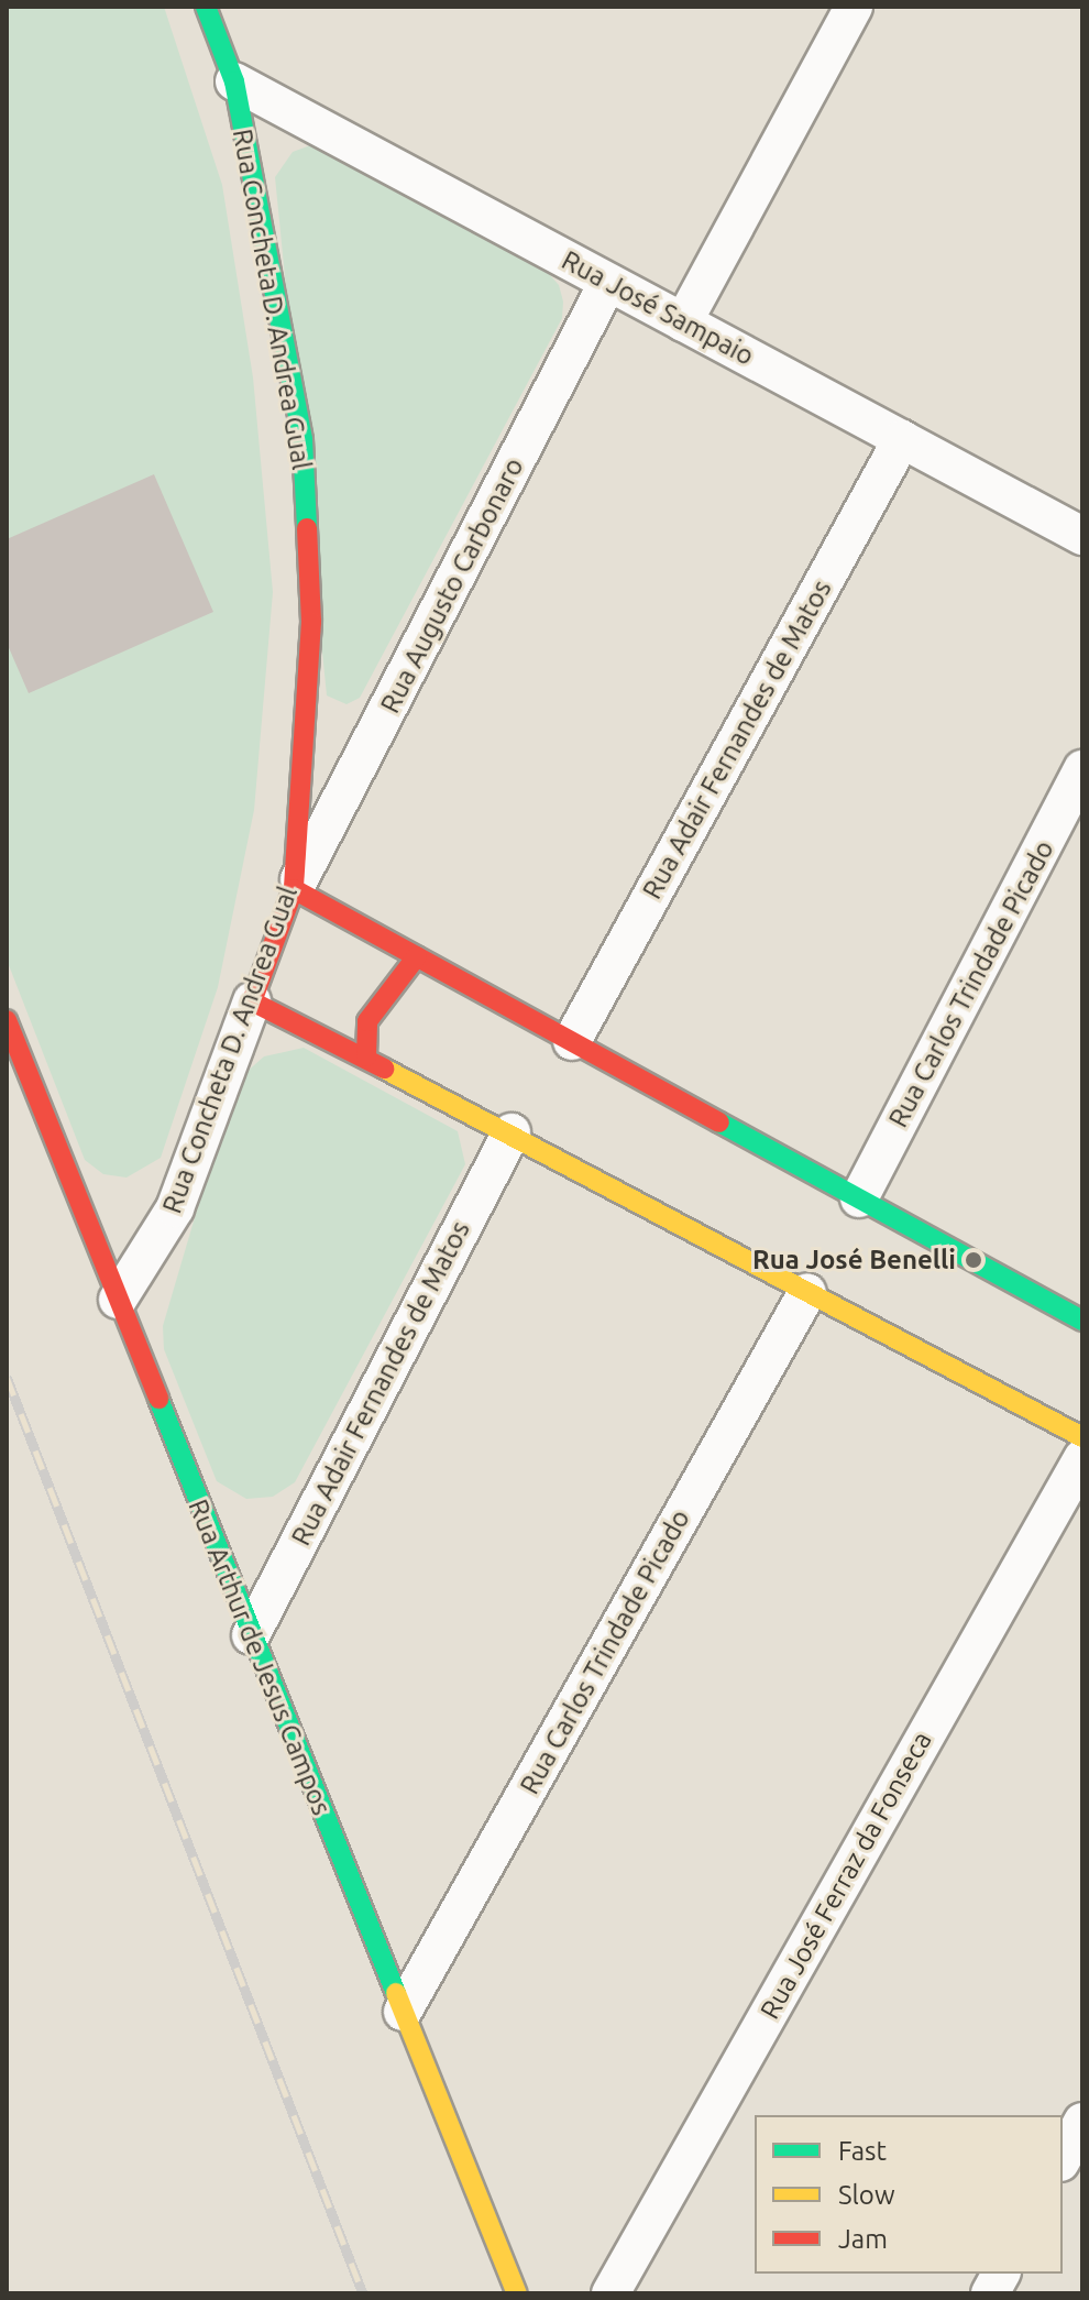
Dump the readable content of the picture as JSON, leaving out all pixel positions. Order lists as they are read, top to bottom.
{
  "streets": {
    "street": [
      "Rua Concheta D. Andrea Gual",
      "Rua José Sampaio",
      "Rua Augusto Carbonaro",
      "Rua Adair Fernandes de Matos",
      "Rua Carlos Trindade Picado",
      "Rua Arthur de Jesus Campos",
      "Rua José Ferraz da Fonseca"
    ]
  },
  "crossings": [
    ["Rua Concheta D. Andrea Gual", "Rua José Sampaio"],
    ["Rua Concheta D. Andrea Gual", "Rua Augusto Carbonaro"],
    ["Rua Concheta D. Andrea Gual", "Rua Arthur de Jesus Campos"],
    ["Rua José Sampaio", "Rua Augusto Carbonaro"],
    ["Rua José Sampaio", "Rua Adair Fernandes de Matos"],
    ["Rua Adair Fernandes de Matos", "Rua Arthur de Jesus Campos"],
    ["Rua Carlos Trindade Picado", "Rua Arthur de Jesus Campos"]
  ],
  "places": ["Rua José Benelli"],
  "legend": ["Fast", "Slow", "Jam"]
}
